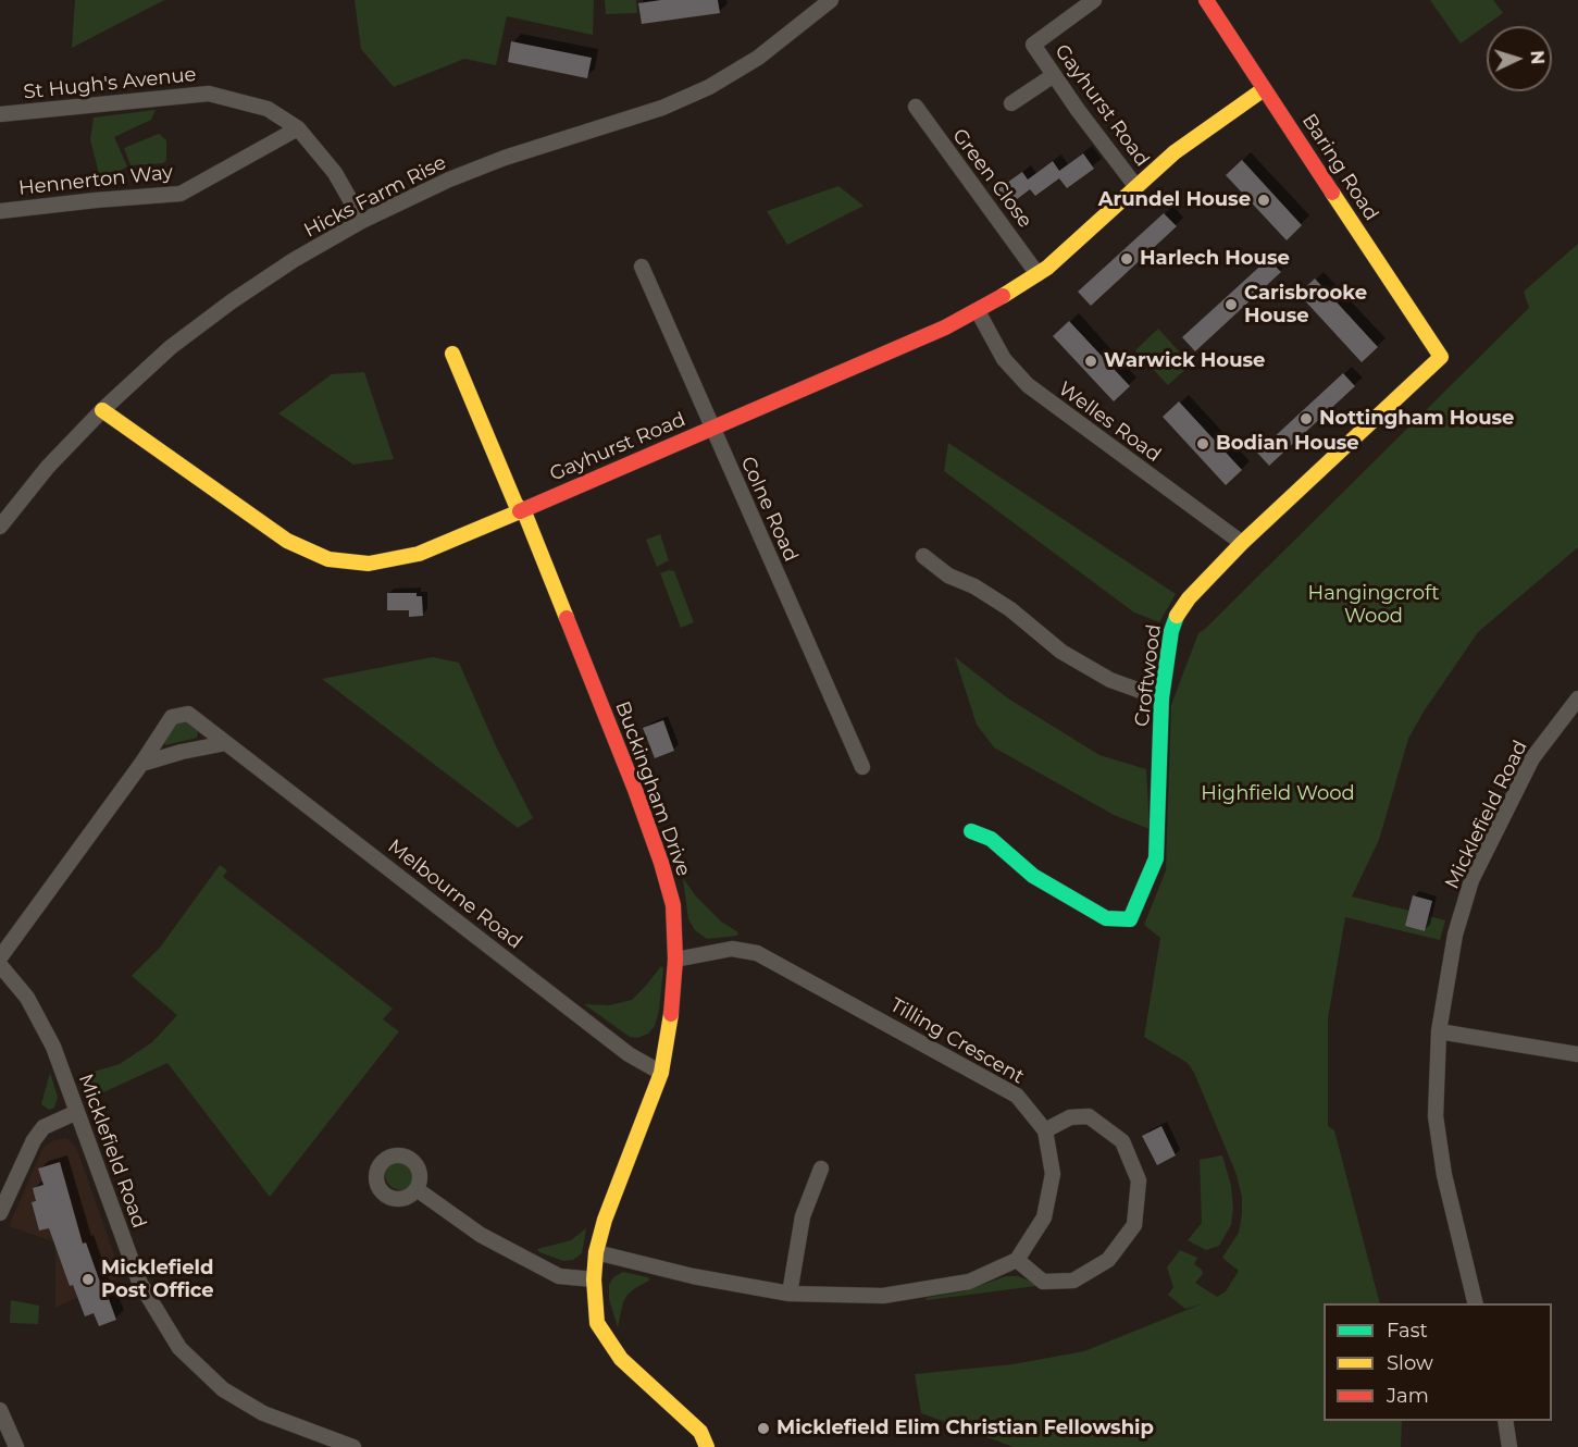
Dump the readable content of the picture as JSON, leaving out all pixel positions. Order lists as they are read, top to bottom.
{
  "streets": {
    "street": [
      "St Hugh's Avenue",
      "Gayhurst Road",
      "Baring Road",
      "Green Close",
      "Hennerton Way",
      "Hicks Farm Rise",
      "Welles Road",
      "Colne Road",
      "Croftwood",
      "Buckingham Drive",
      "Micklefield Road",
      "Melbourne Road",
      "Tilling Crescent"
    ]
  },
  "crossings": [
    ["St Hugh's Avenue", "Hennerton Way"],
    ["St Hugh's Avenue", "Hicks Farm Rise"],
    ["Gayhurst Road", "Baring Road"],
    ["Gayhurst Road", "Green Close"],
    ["Gayhurst Road", "Hicks Farm Rise"],
    ["Gayhurst Road", "Welles Road"],
    ["Gayhurst Road", "Colne Road"],
    ["Gayhurst Road", "Buckingham Drive"],
    ["Baring Road", "Croftwood"],
    ["Welles Road", "Croftwood"],
    ["Buckingham Drive", "Melbourne Road"],
    ["Buckingham Drive", "Tilling Crescent"]
  ],
  "parks": ["Hangingcroft Wood", "Highfield Wood"],
  "places": [
    "Arundel House",
    "Harlech House",
    "Carisbrooke House",
    "Warwick House",
    "Nottingham House",
    "Bodian House",
    "Micklefield Post Office",
    "Micklefield Elim Christian Fellowship"
  ],
  "legend": ["Fast", "Slow", "Jam"],
  "north": "right"
}
